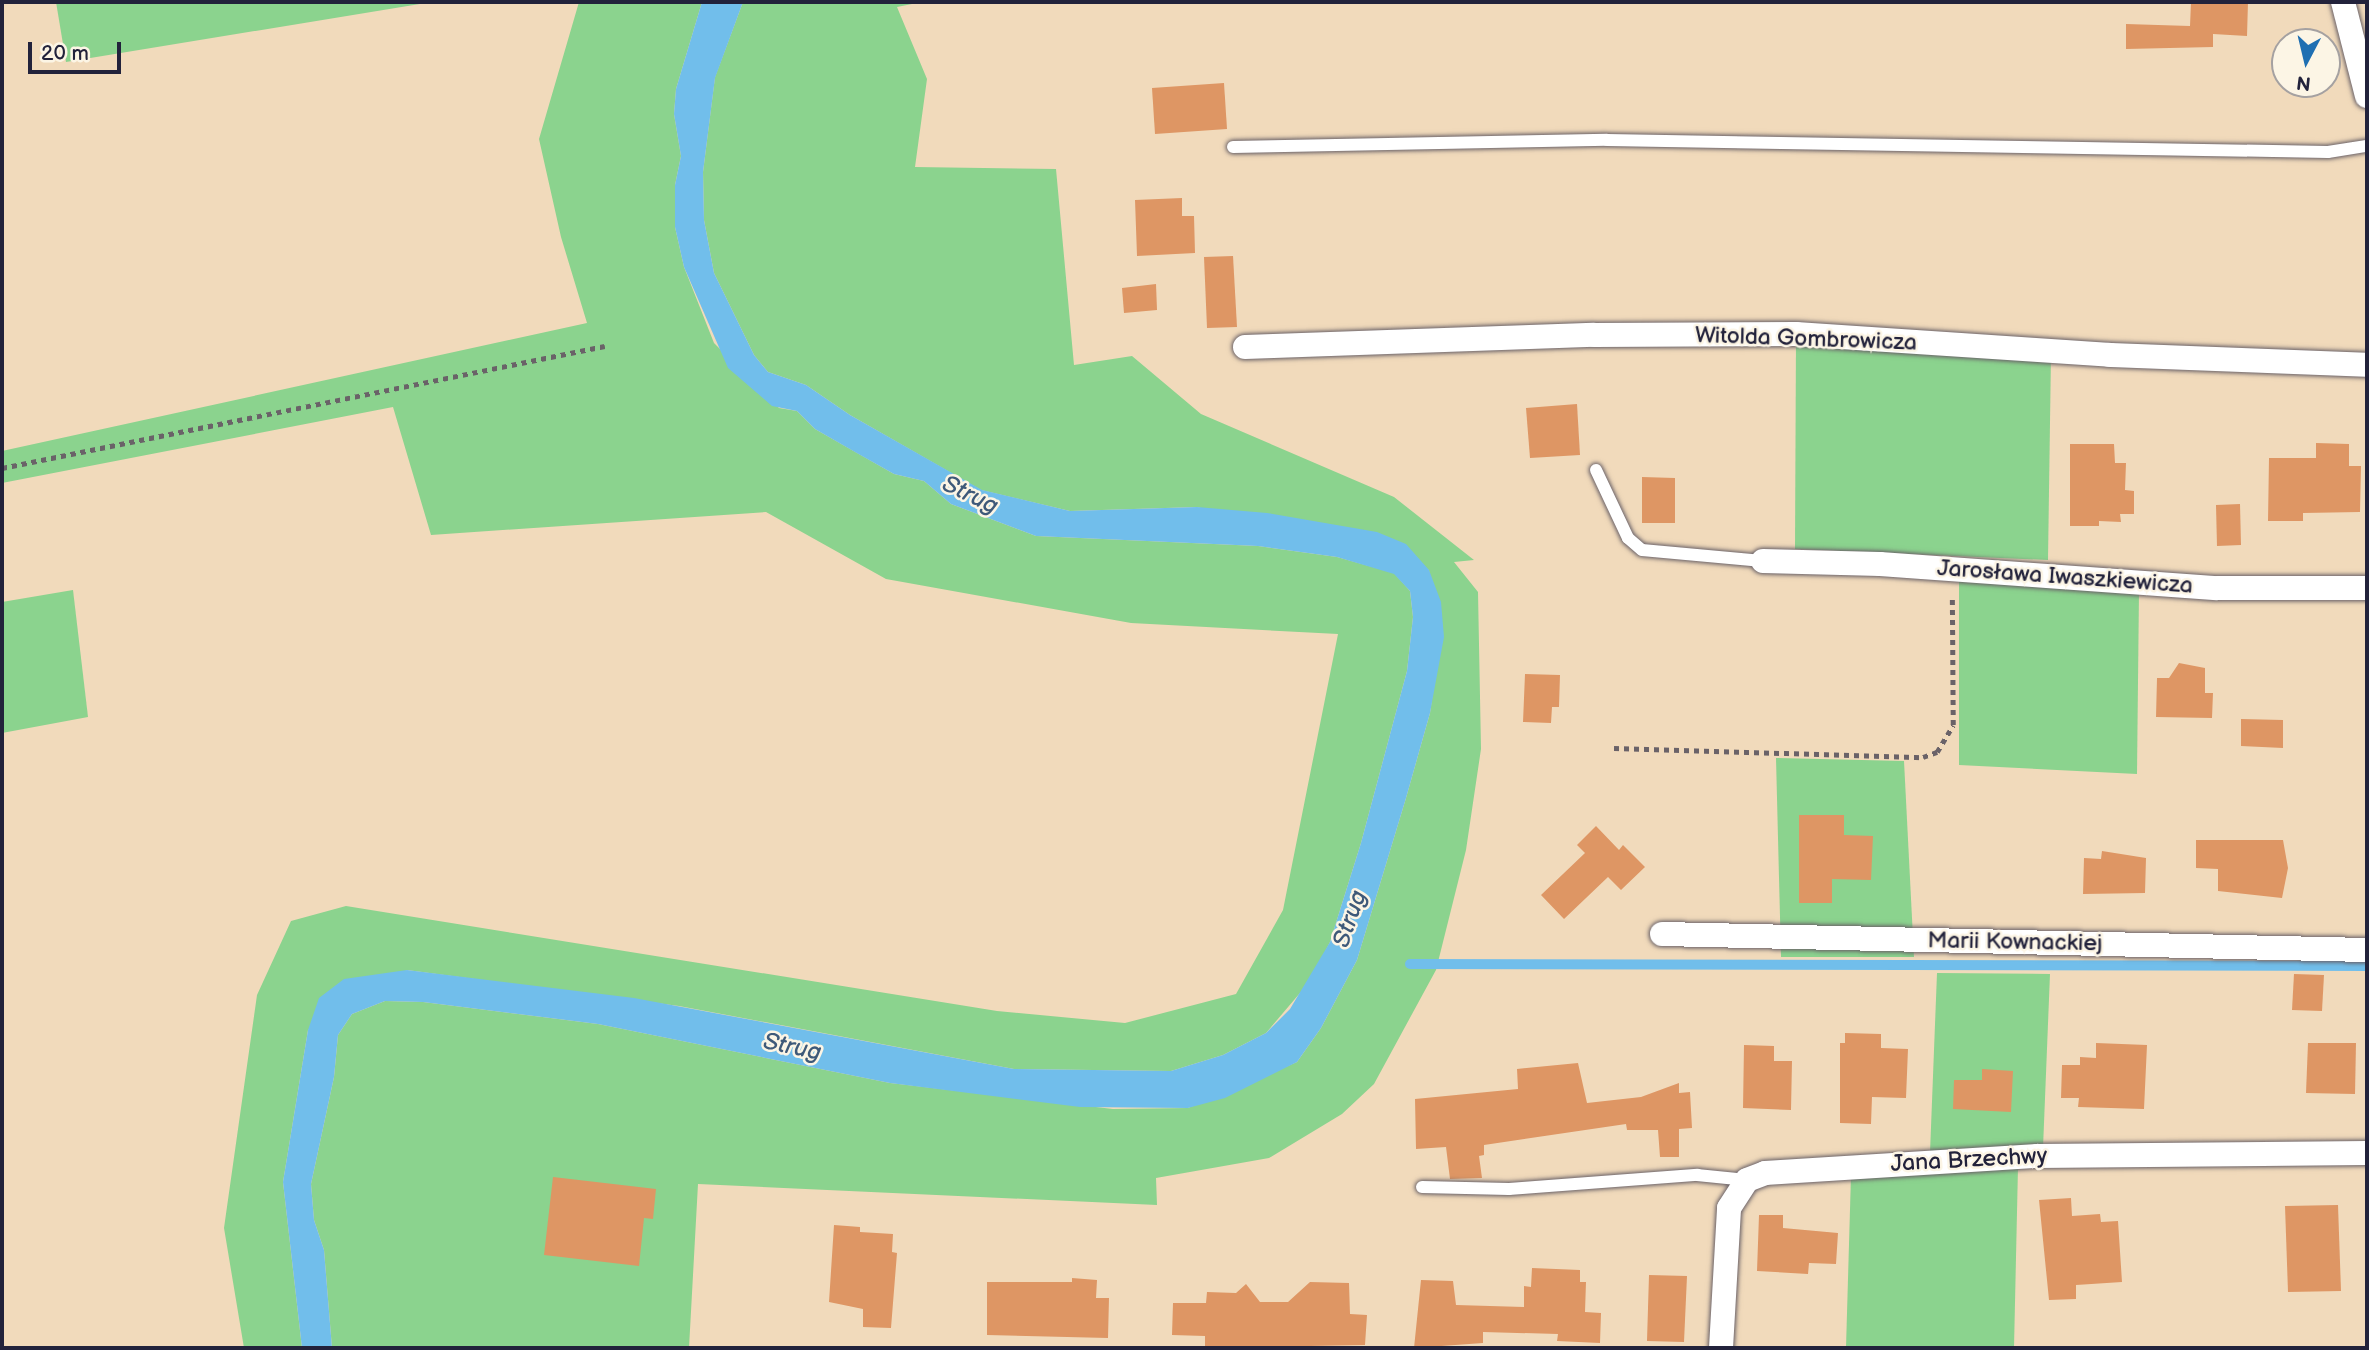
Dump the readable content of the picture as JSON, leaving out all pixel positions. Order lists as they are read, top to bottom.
{
  "streets": {
    "street": [
      "Witolda Gombrowicza",
      "Jarosława Iwaszkiewicza",
      "Marii Kownackiej",
      "Jana Brzechwy"
    ]
  },
  "water": ["Strug"],
  "scale_bar": "20 m",
  "north": "bottom"
}
